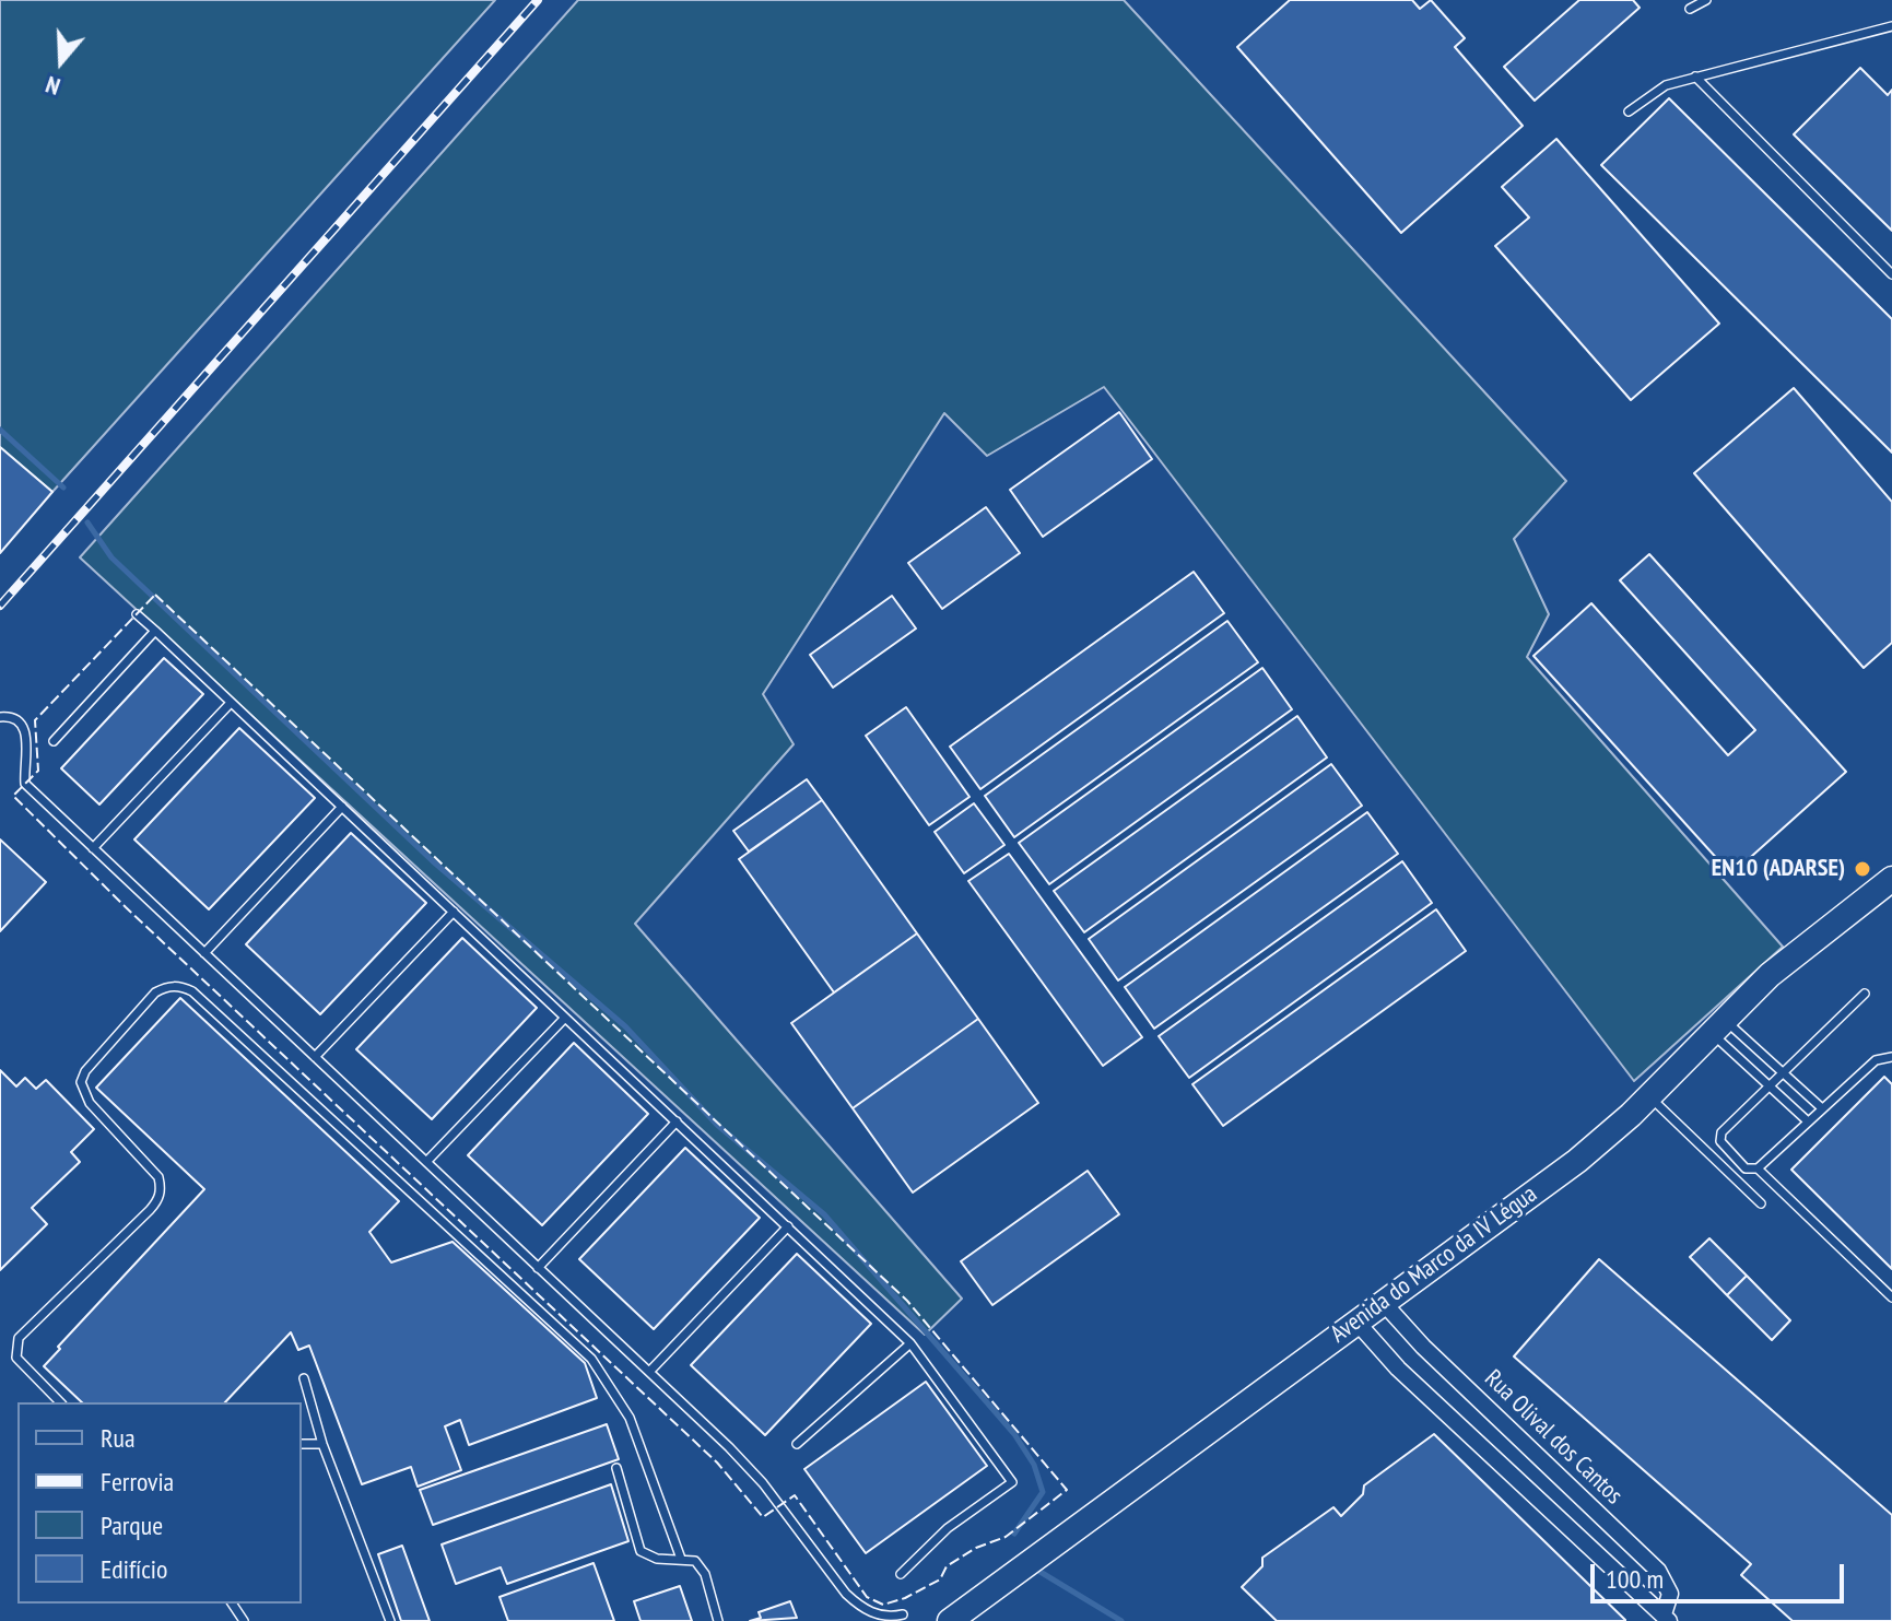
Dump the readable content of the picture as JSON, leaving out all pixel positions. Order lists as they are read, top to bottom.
{
  "streets": {
    "main road": ["Avenida do Marco da IV Légua"],
    "street": ["Rua Olival dos Cantos"]
  },
  "crossings": [
    ["Avenida do Marco da IV Légua", "Rua Olival dos Cantos"]
  ],
  "places": ["EN10 (ADARSE)"],
  "legend": [
    "Rua",
    "Ferrovia",
    "Parque",
    "Edifício"
  ],
  "scale_bar": "100 m",
  "north": "bottom"
}
